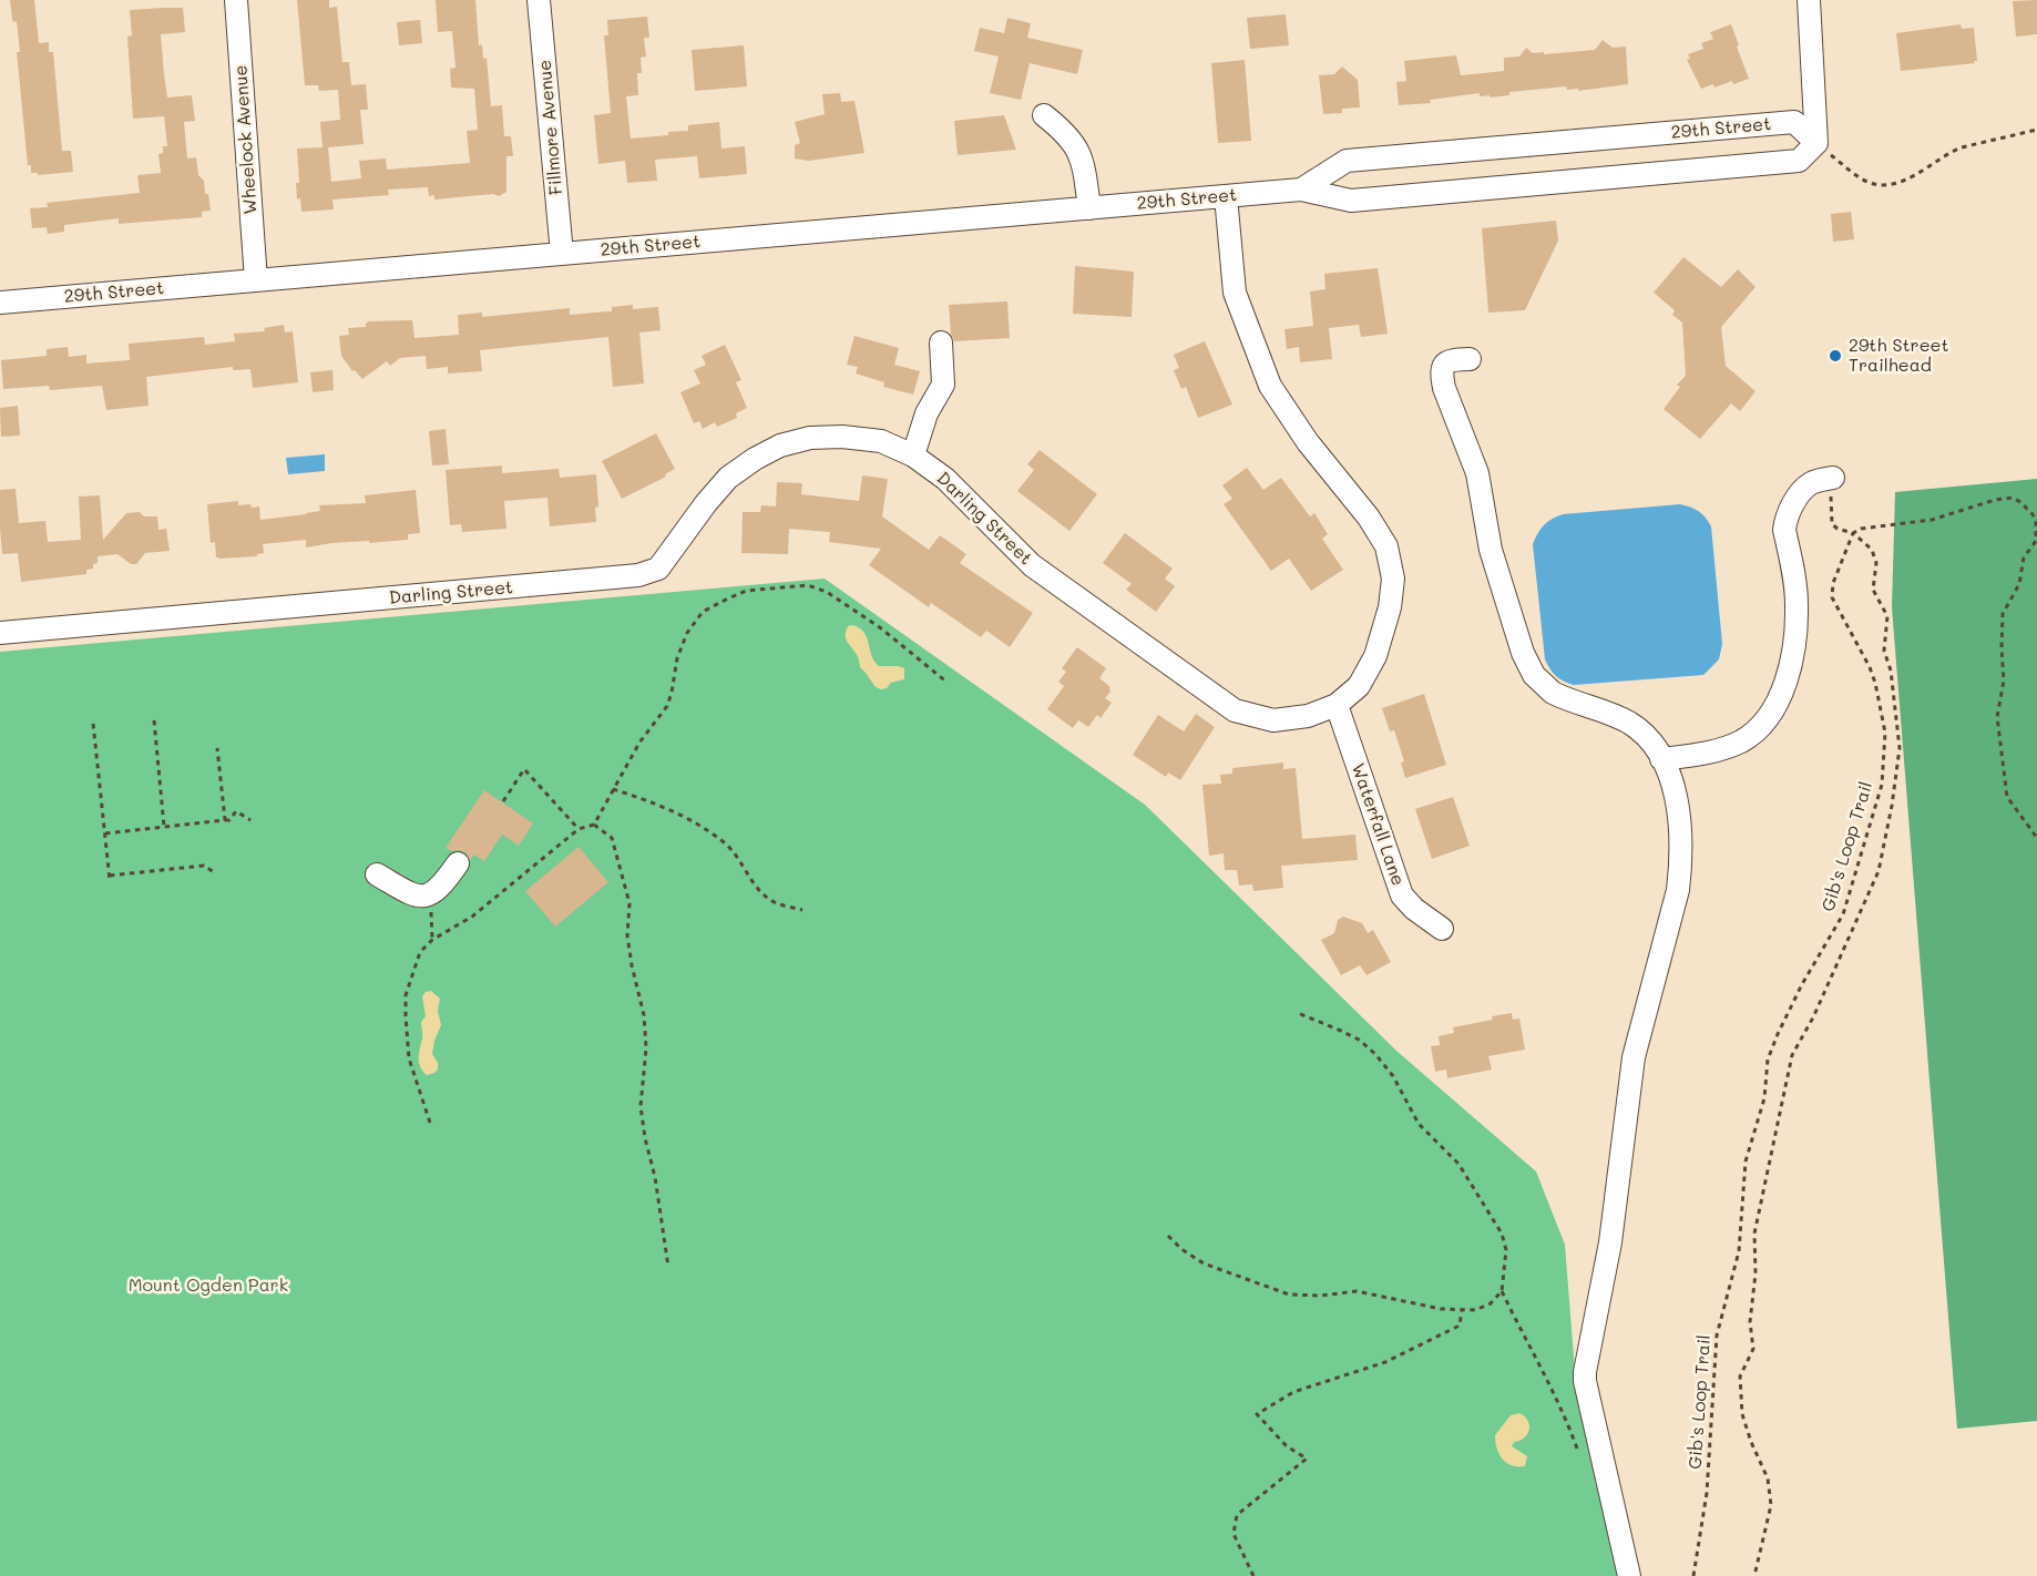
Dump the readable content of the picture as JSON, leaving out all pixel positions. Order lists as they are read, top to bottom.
{
  "streets": {
    "street": [
      "Fillmore Avenue",
      "29th Street",
      "Wheelock Avenue",
      "Darling Street",
      "Waterfall Lane"
    ],
    "path": ["Gib's Loop Trail"]
  },
  "crossings": [
    ["Fillmore Avenue", "29th Street"],
    ["29th Street", "Wheelock Avenue"],
    ["29th Street", "Darling Street"],
    ["Darling Street", "Waterfall Lane"]
  ],
  "parks": ["Mount Ogden Park"],
  "places": ["29th Street Trailhead"]
}
